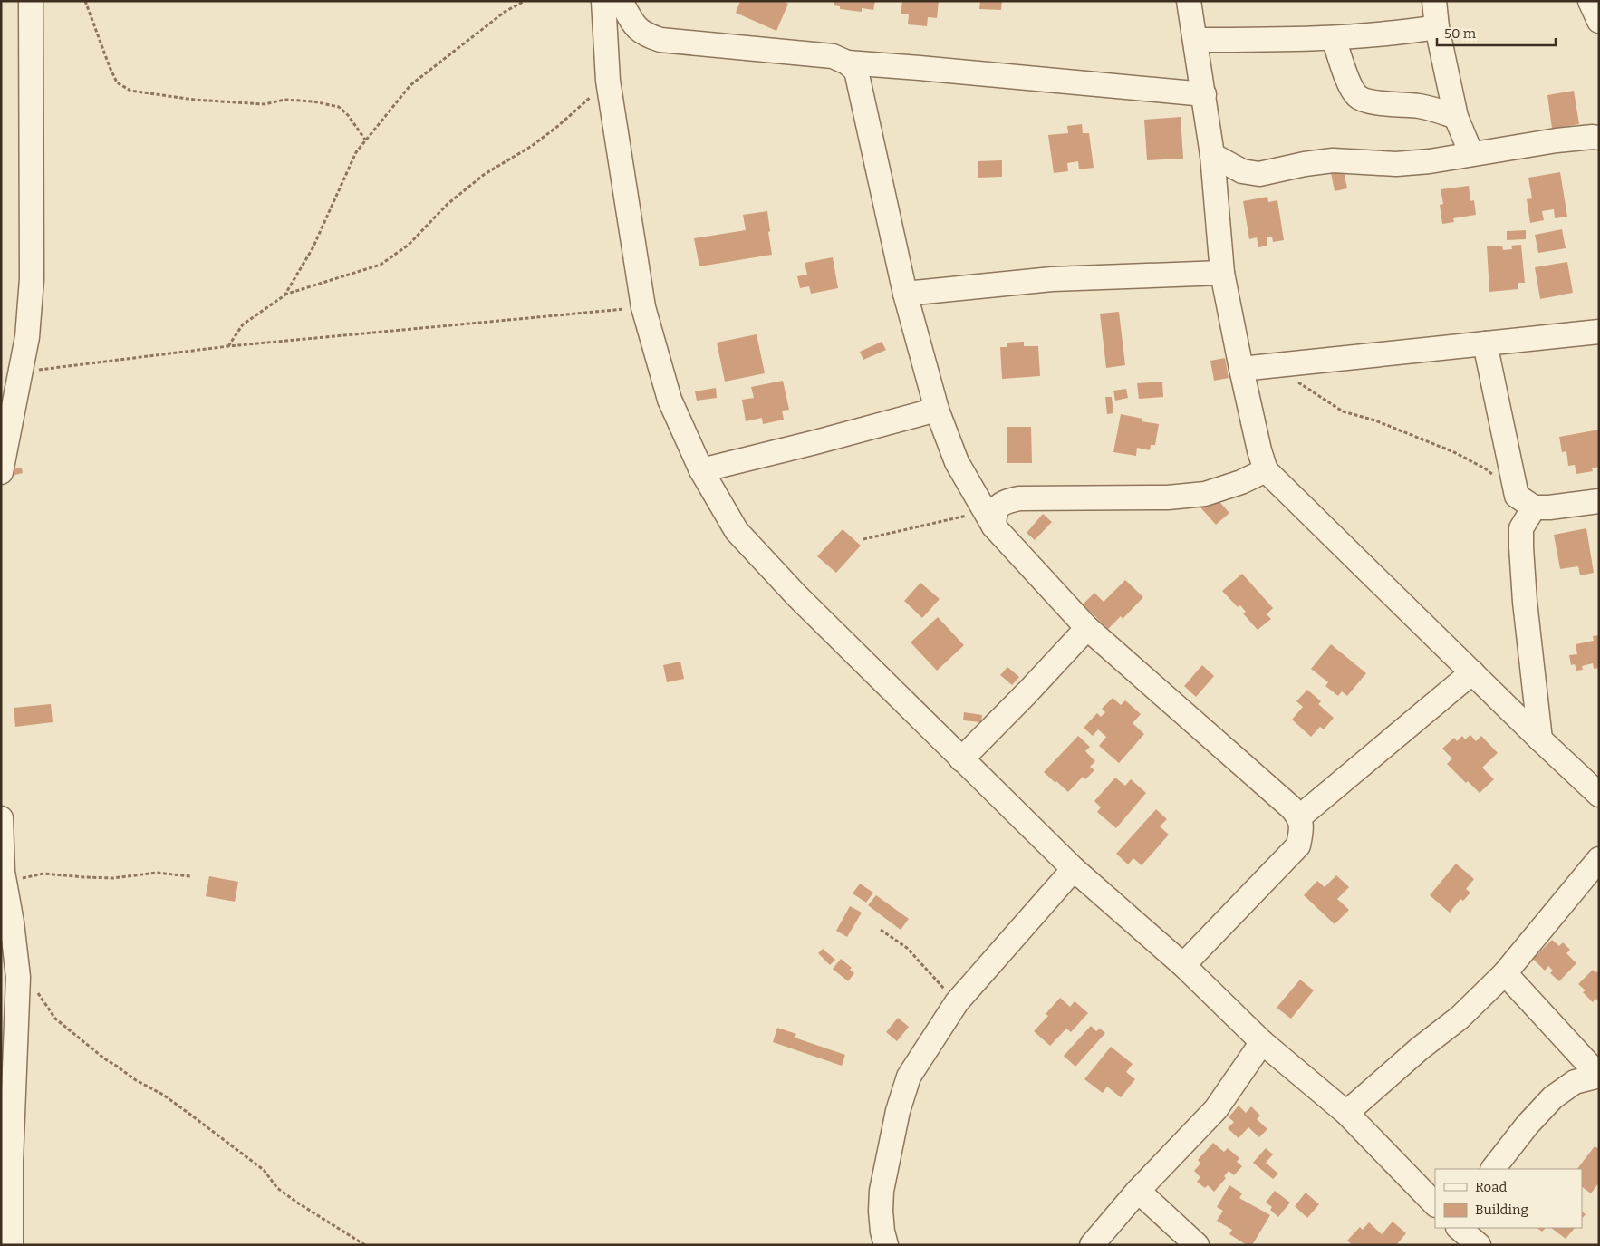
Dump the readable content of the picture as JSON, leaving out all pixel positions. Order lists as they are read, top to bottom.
{
  "legend": ["Road", "Building"],
  "scale_bar": "50 m"
}
